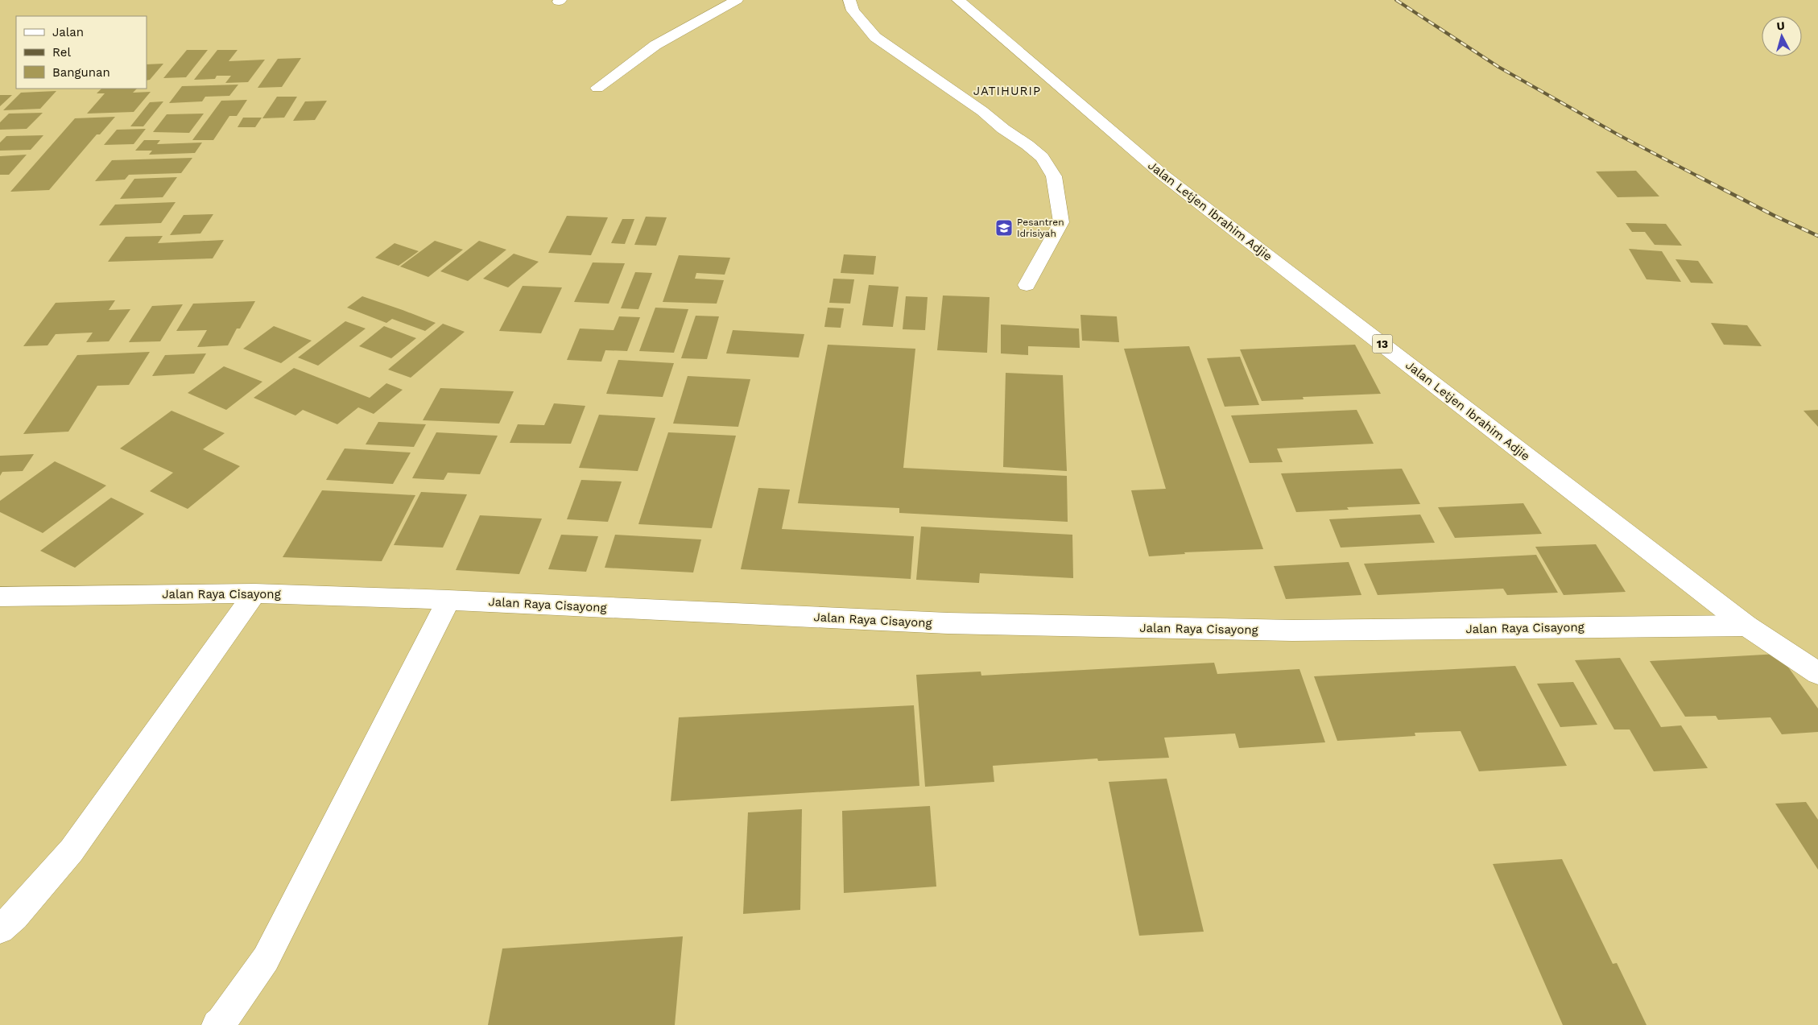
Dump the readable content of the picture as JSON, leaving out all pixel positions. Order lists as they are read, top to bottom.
{
  "streets": {
    "main road": ["Jalan Letjen Ibrahim Adjie", "13", "Jalan Raya Cisayong"]
  },
  "crossings": [
    ["Jalan Letjen Ibrahim Adjie", "Jalan Raya Cisayong"]
  ],
  "districts": ["JATIHURIP"],
  "places": {
    "school or university": ["Pesantren Idrisiyah"]
  },
  "legend": ["Jalan", "Rel", "Bangunan"],
  "north": "top"
}
